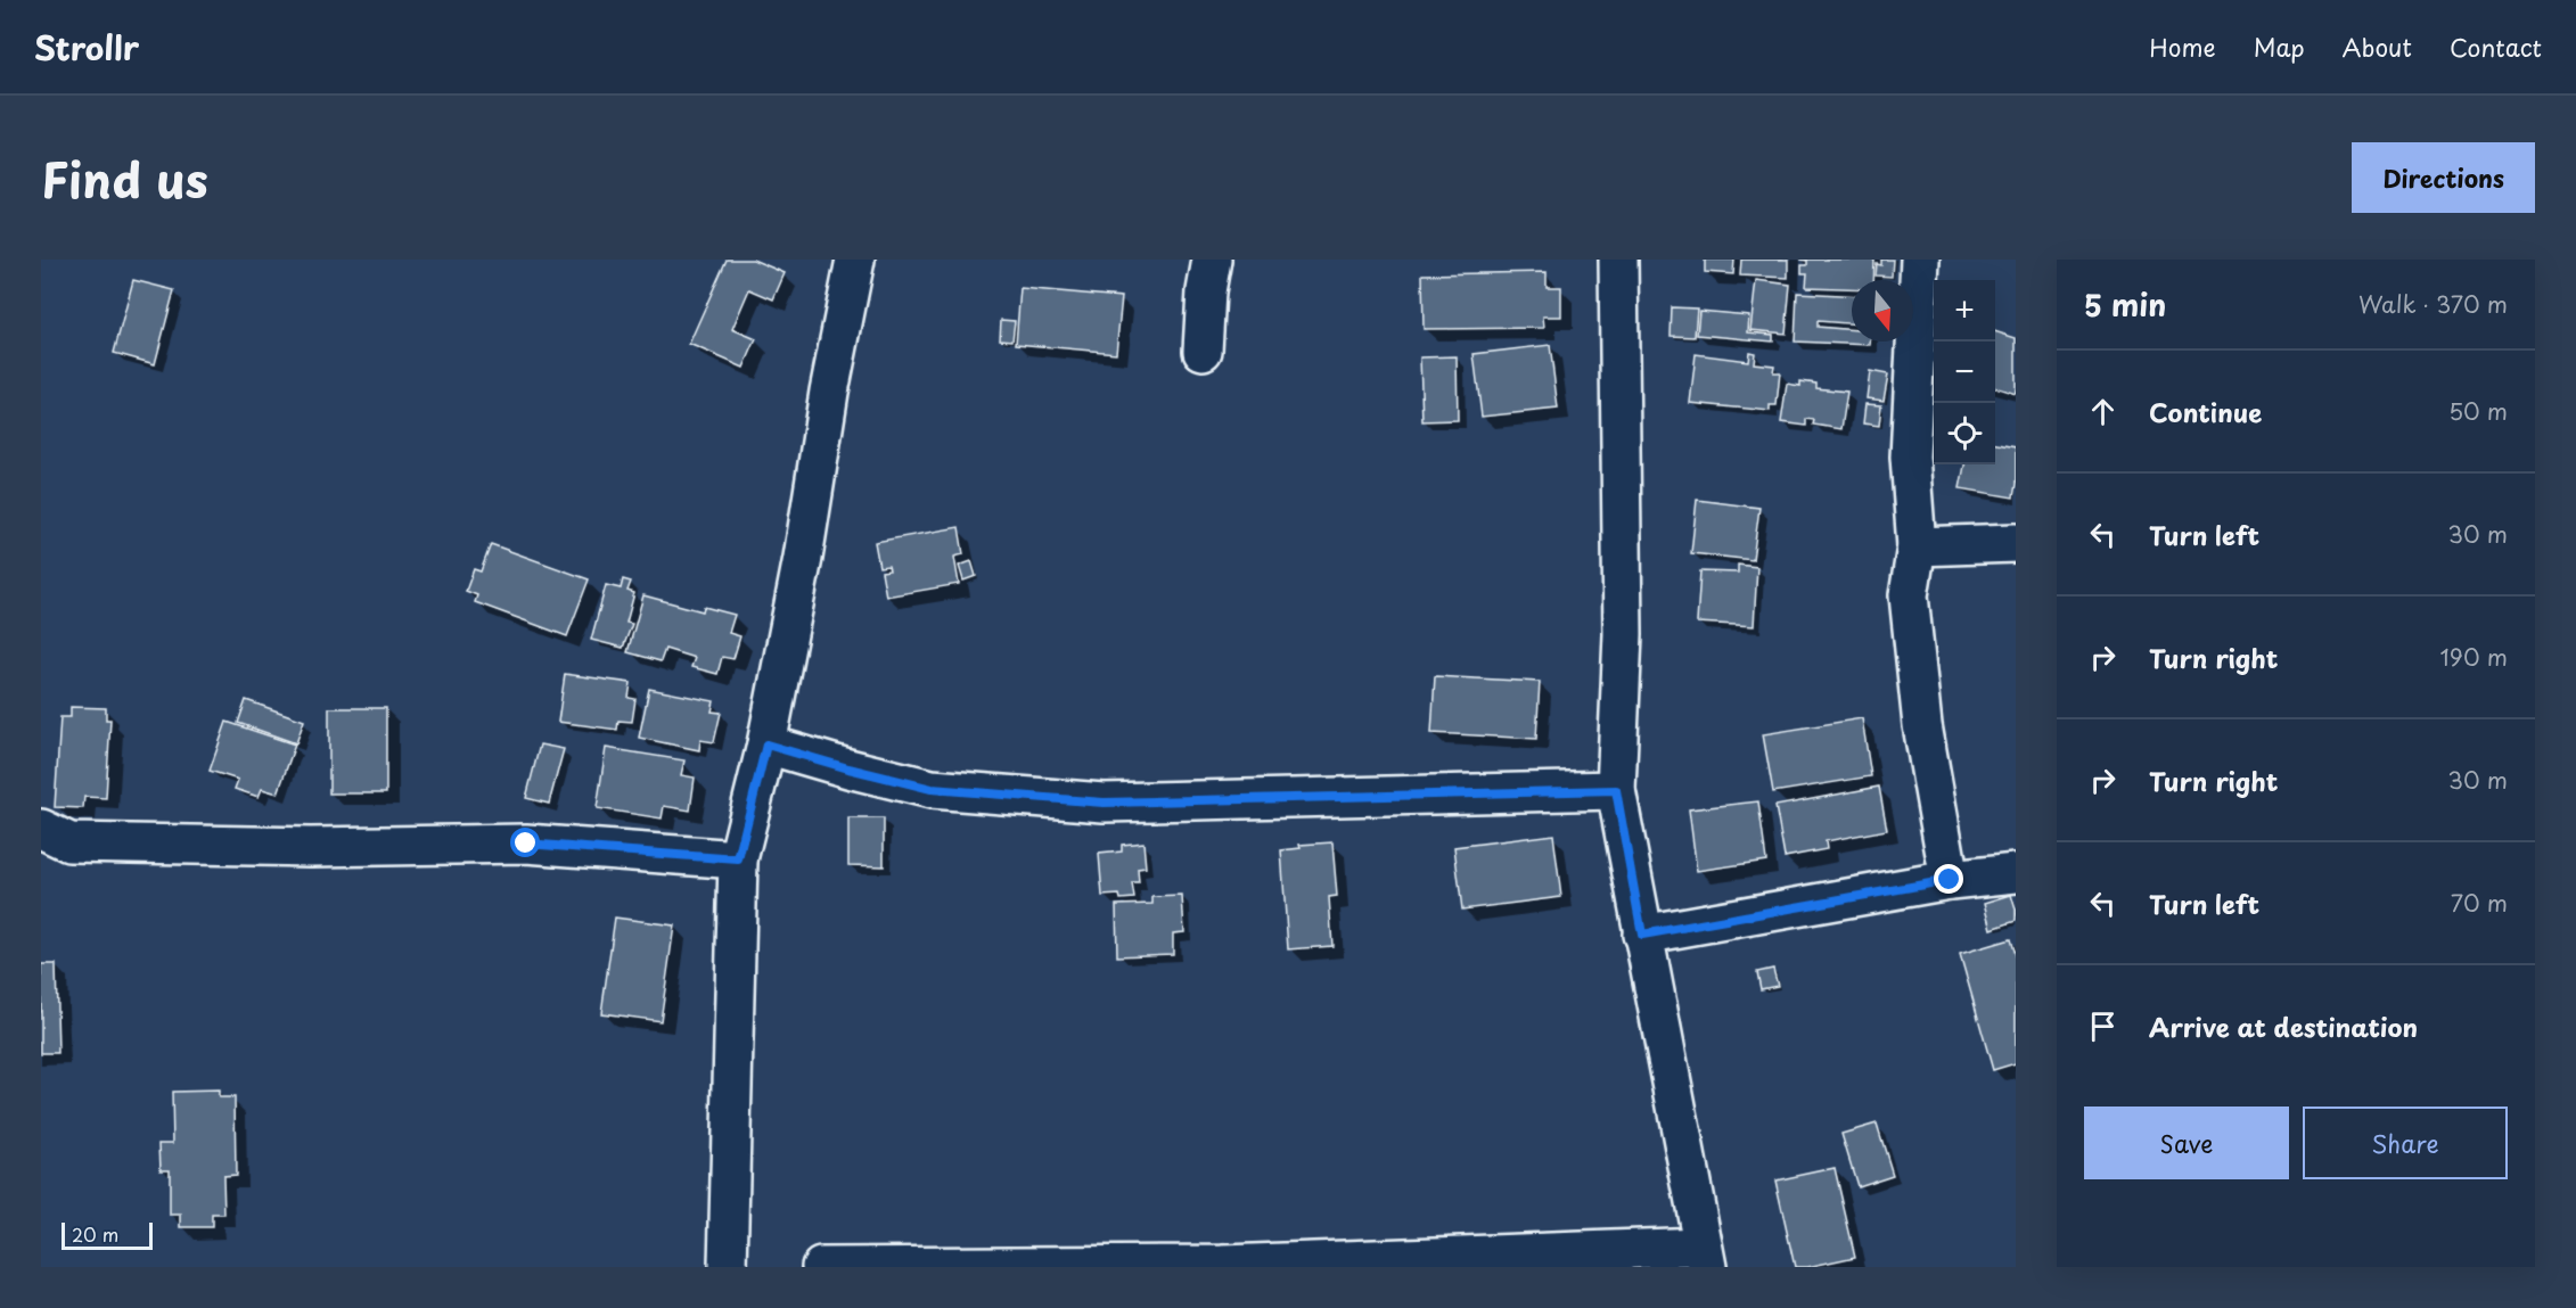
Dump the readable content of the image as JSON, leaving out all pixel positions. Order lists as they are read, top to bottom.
{
  "scale_bar": "20 m",
  "north": "bottom",
  "page": {
    "header": "Strollr",
    "nav": [
      "Home",
      "Map",
      "About",
      "Contact"
    ],
    "title": "Find us",
    "buttons": [
      "Directions",
      ["Save", "Share"]
    ],
    "heading": ["5 min", "Walk · 370 m"],
    "map_buttons": ["+", "−"],
    "list": [
      ["Continue", "50 m"],
      ["Turn left", "30 m"],
      ["Turn right", "190 m"],
      ["Turn right", "30 m"],
      ["Turn left", "70 m"],
      "Arrive at destination"
    ],
    "scale": "20 m"
  }
}
